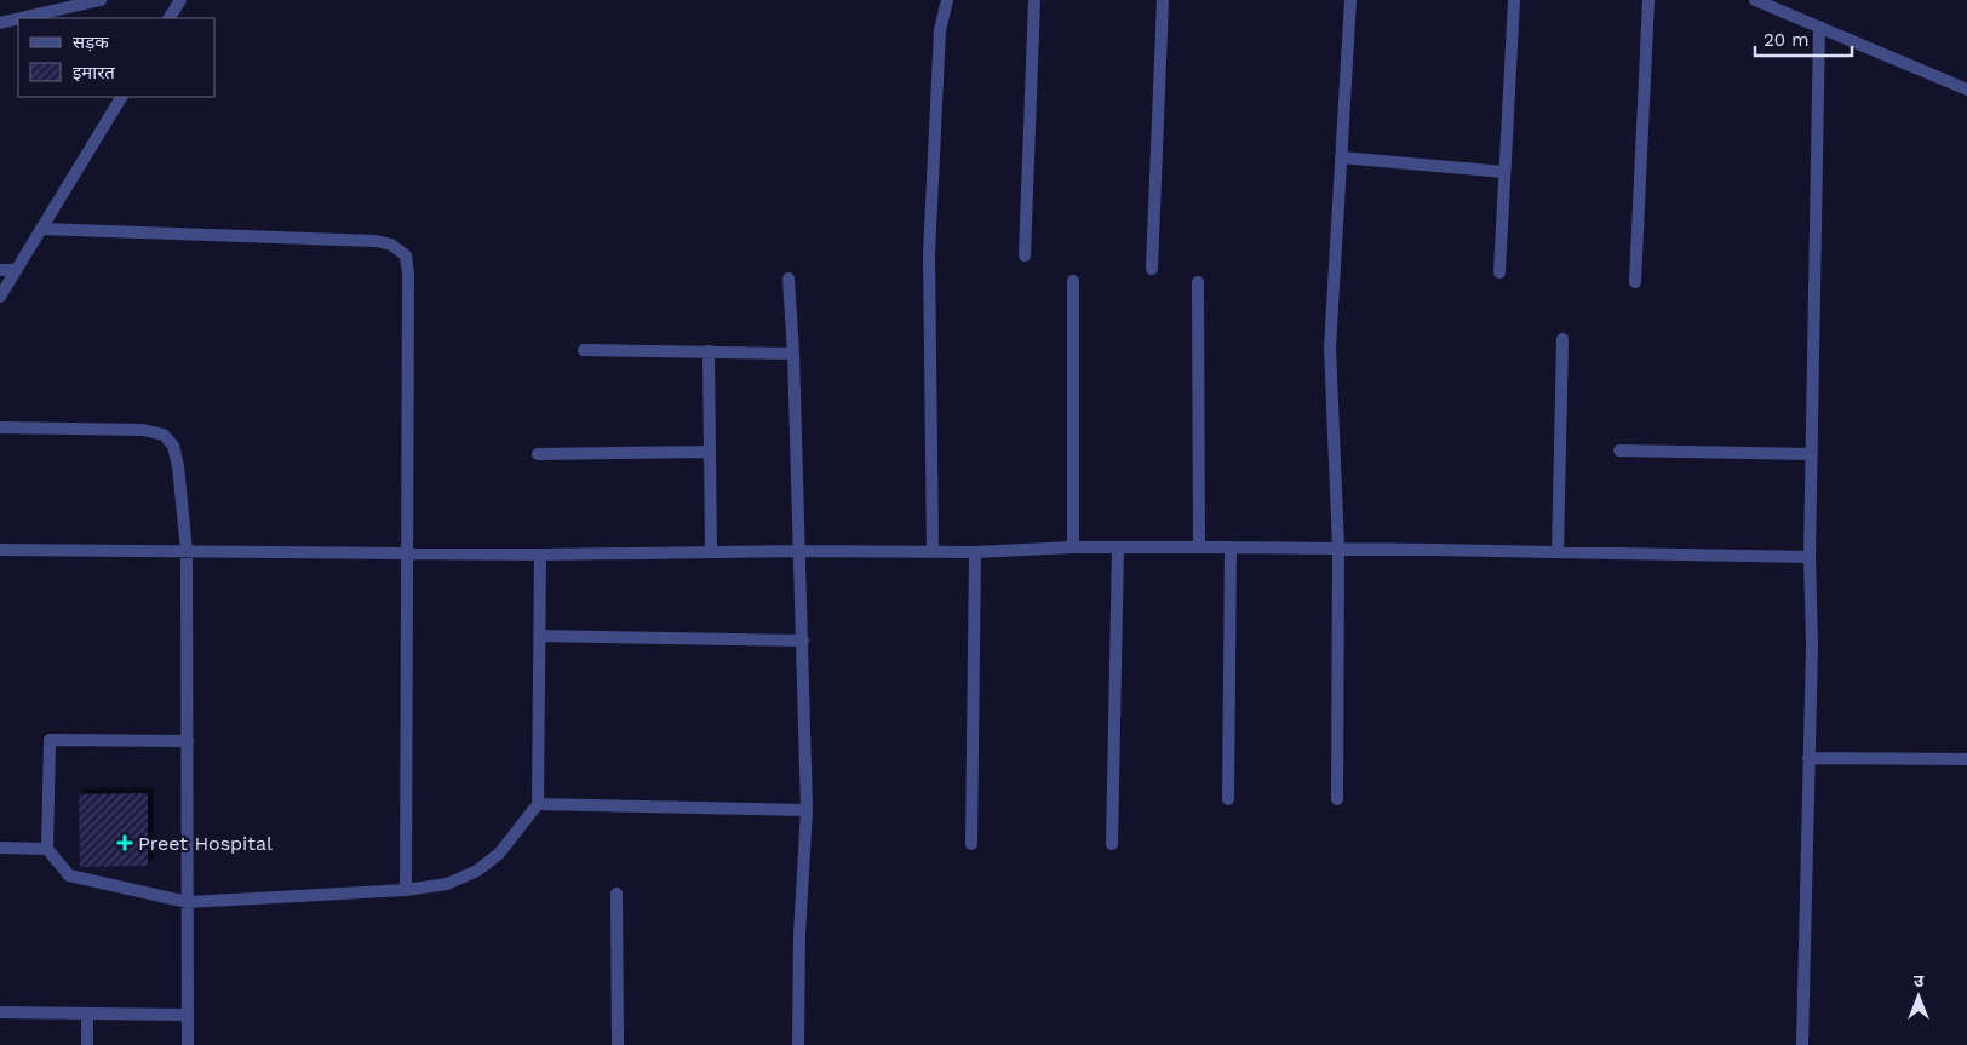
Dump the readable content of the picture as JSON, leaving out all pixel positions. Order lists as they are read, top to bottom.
{
  "places": {
    "health": ["Preet Hospital"]
  },
  "legend": ["सड़क", "इमारत"],
  "scale_bar": "20 m",
  "north": "top"
}
